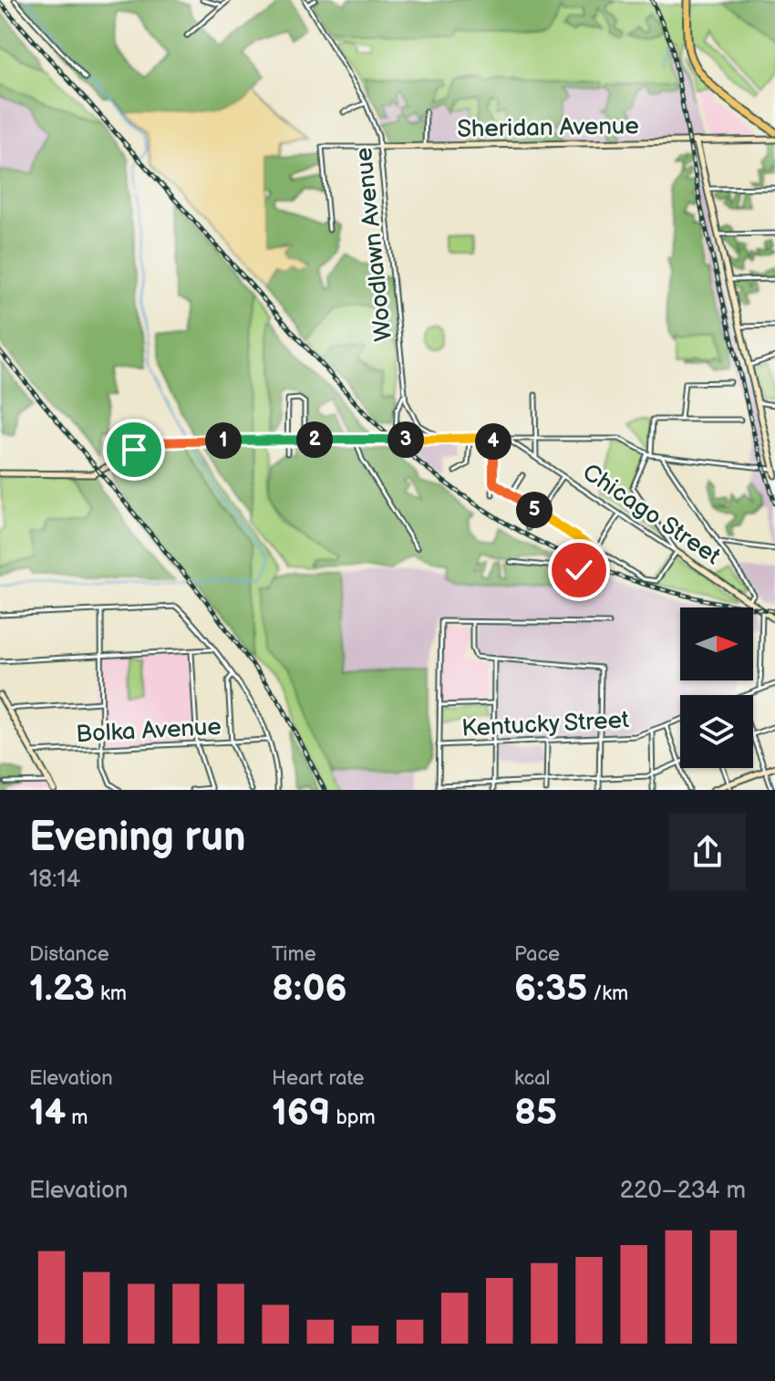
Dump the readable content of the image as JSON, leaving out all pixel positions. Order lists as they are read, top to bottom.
{
  "streets": {
    "street": [
      "Sheridan Avenue",
      "Woodlawn Avenue",
      "Chicago Street",
      "Kentucky Street",
      "Bolka Avenue"
    ]
  },
  "crossings": [
    ["Sheridan Avenue", "Woodlawn Avenue"]
  ],
  "north": "right",
  "page": {
    "pins": [
      "2",
      "3",
      "1",
      "4",
      "5"
    ],
    "heading": ["Evening run", "18:14"],
    "stats": [
      ["Distance", "1.23 km"],
      ["Time", "8:06"],
      ["Pace", "6:35 /km"],
      ["Elevation", "14 m"],
      ["Heart rate", "169 bpm"],
      ["kcal", "85"]
    ],
    "chart": ["Elevation", "220–234 m"]
  }
}
